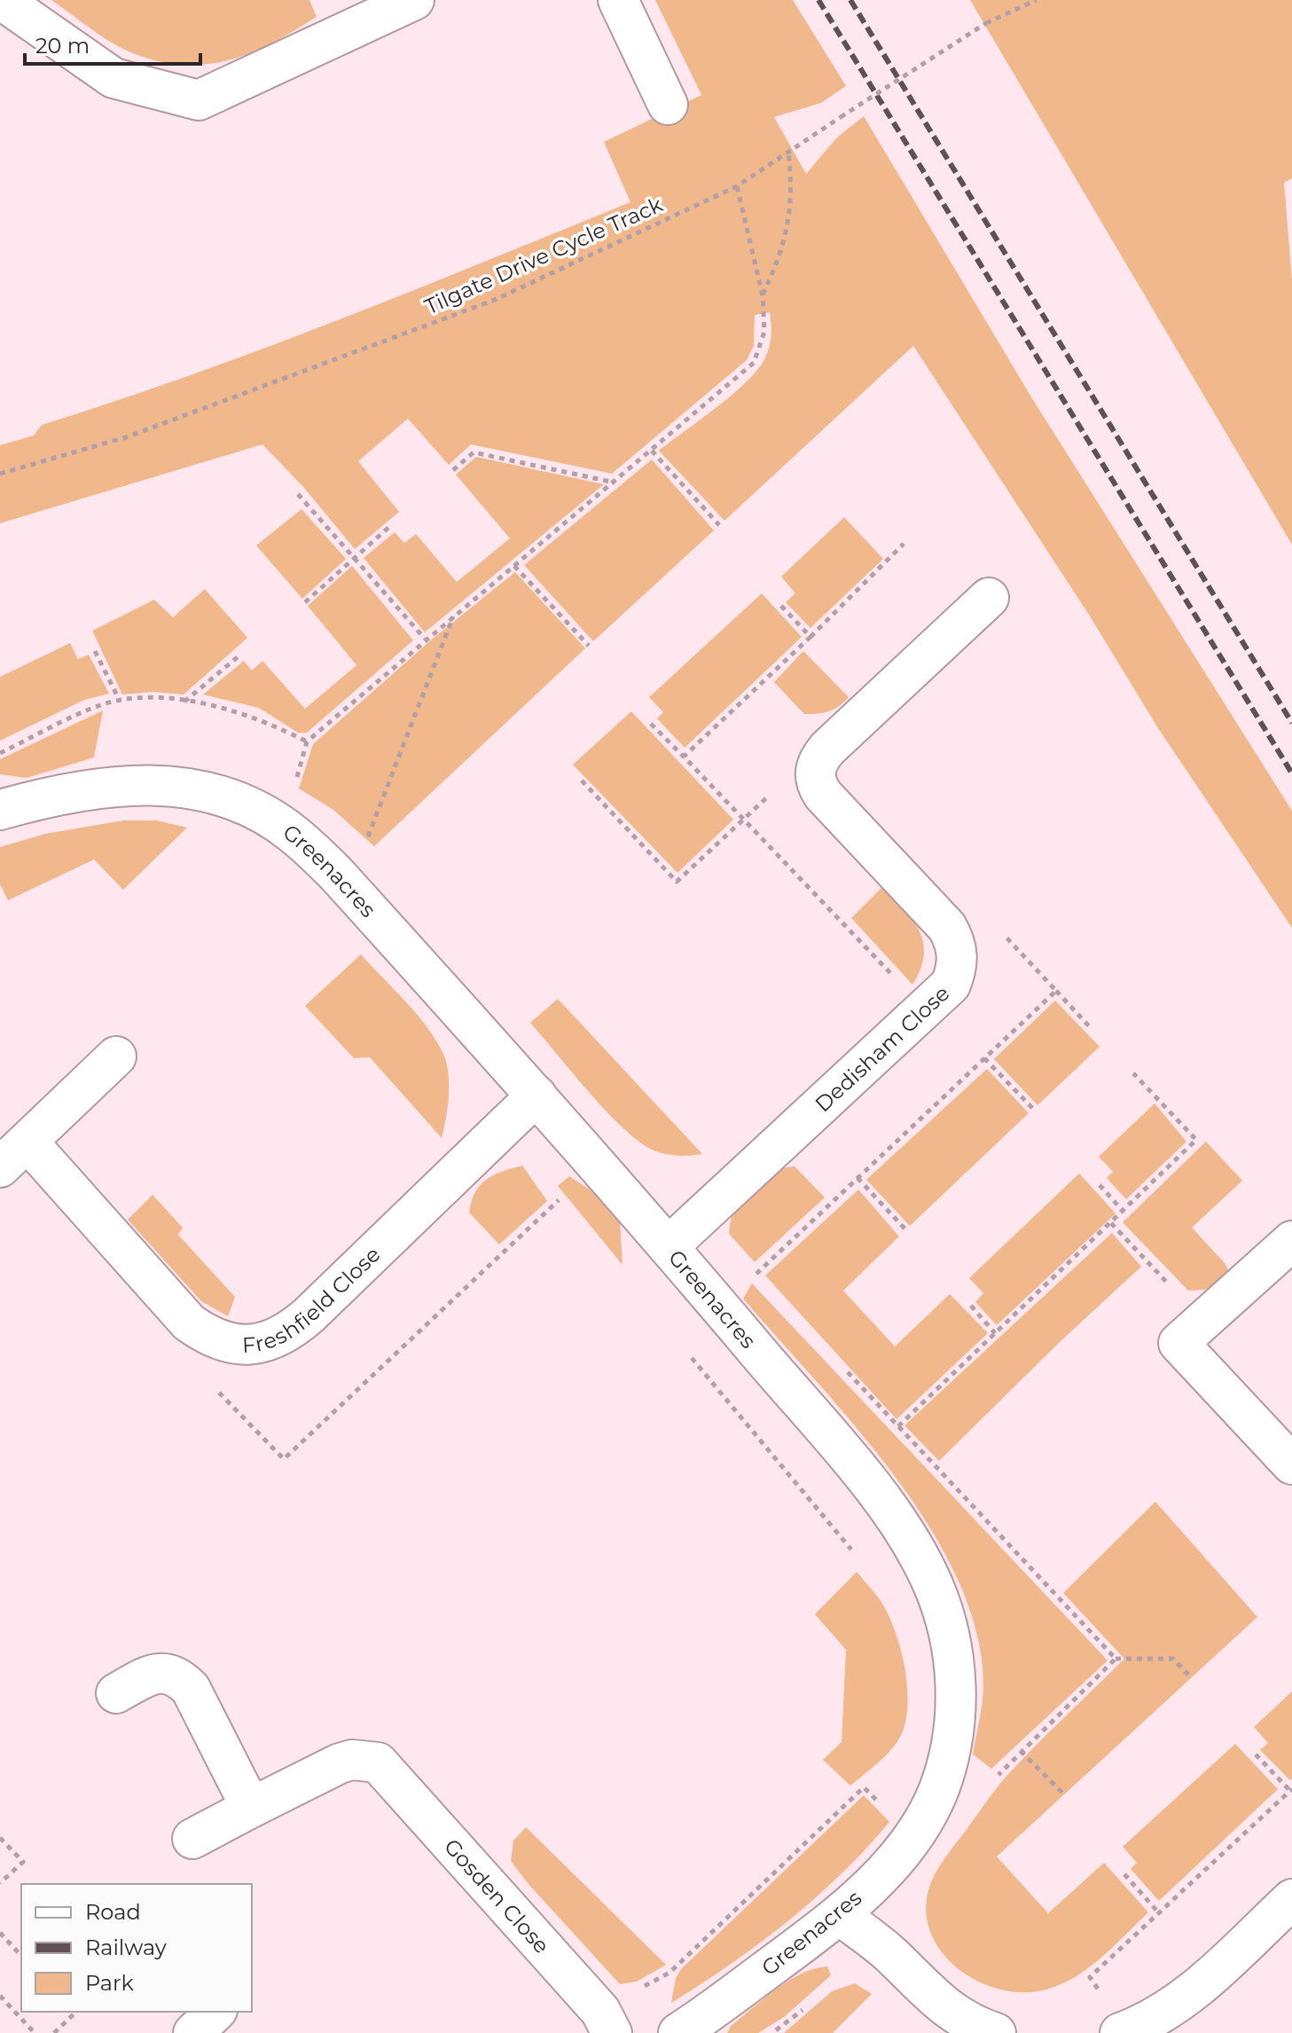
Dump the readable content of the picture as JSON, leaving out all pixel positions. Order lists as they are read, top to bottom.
{
  "streets": {
    "street": [
      "Greenacres",
      "Dedisham Close",
      "Freshfield Close",
      "Gosden Close"
    ],
    "path": ["Tilgate Drive Cycle Track"]
  },
  "crossings": [
    ["Greenacres", "Dedisham Close"],
    ["Greenacres", "Freshfield Close"]
  ],
  "legend": ["Road", "Railway", "Park"],
  "scale_bar": "20 m"
}
